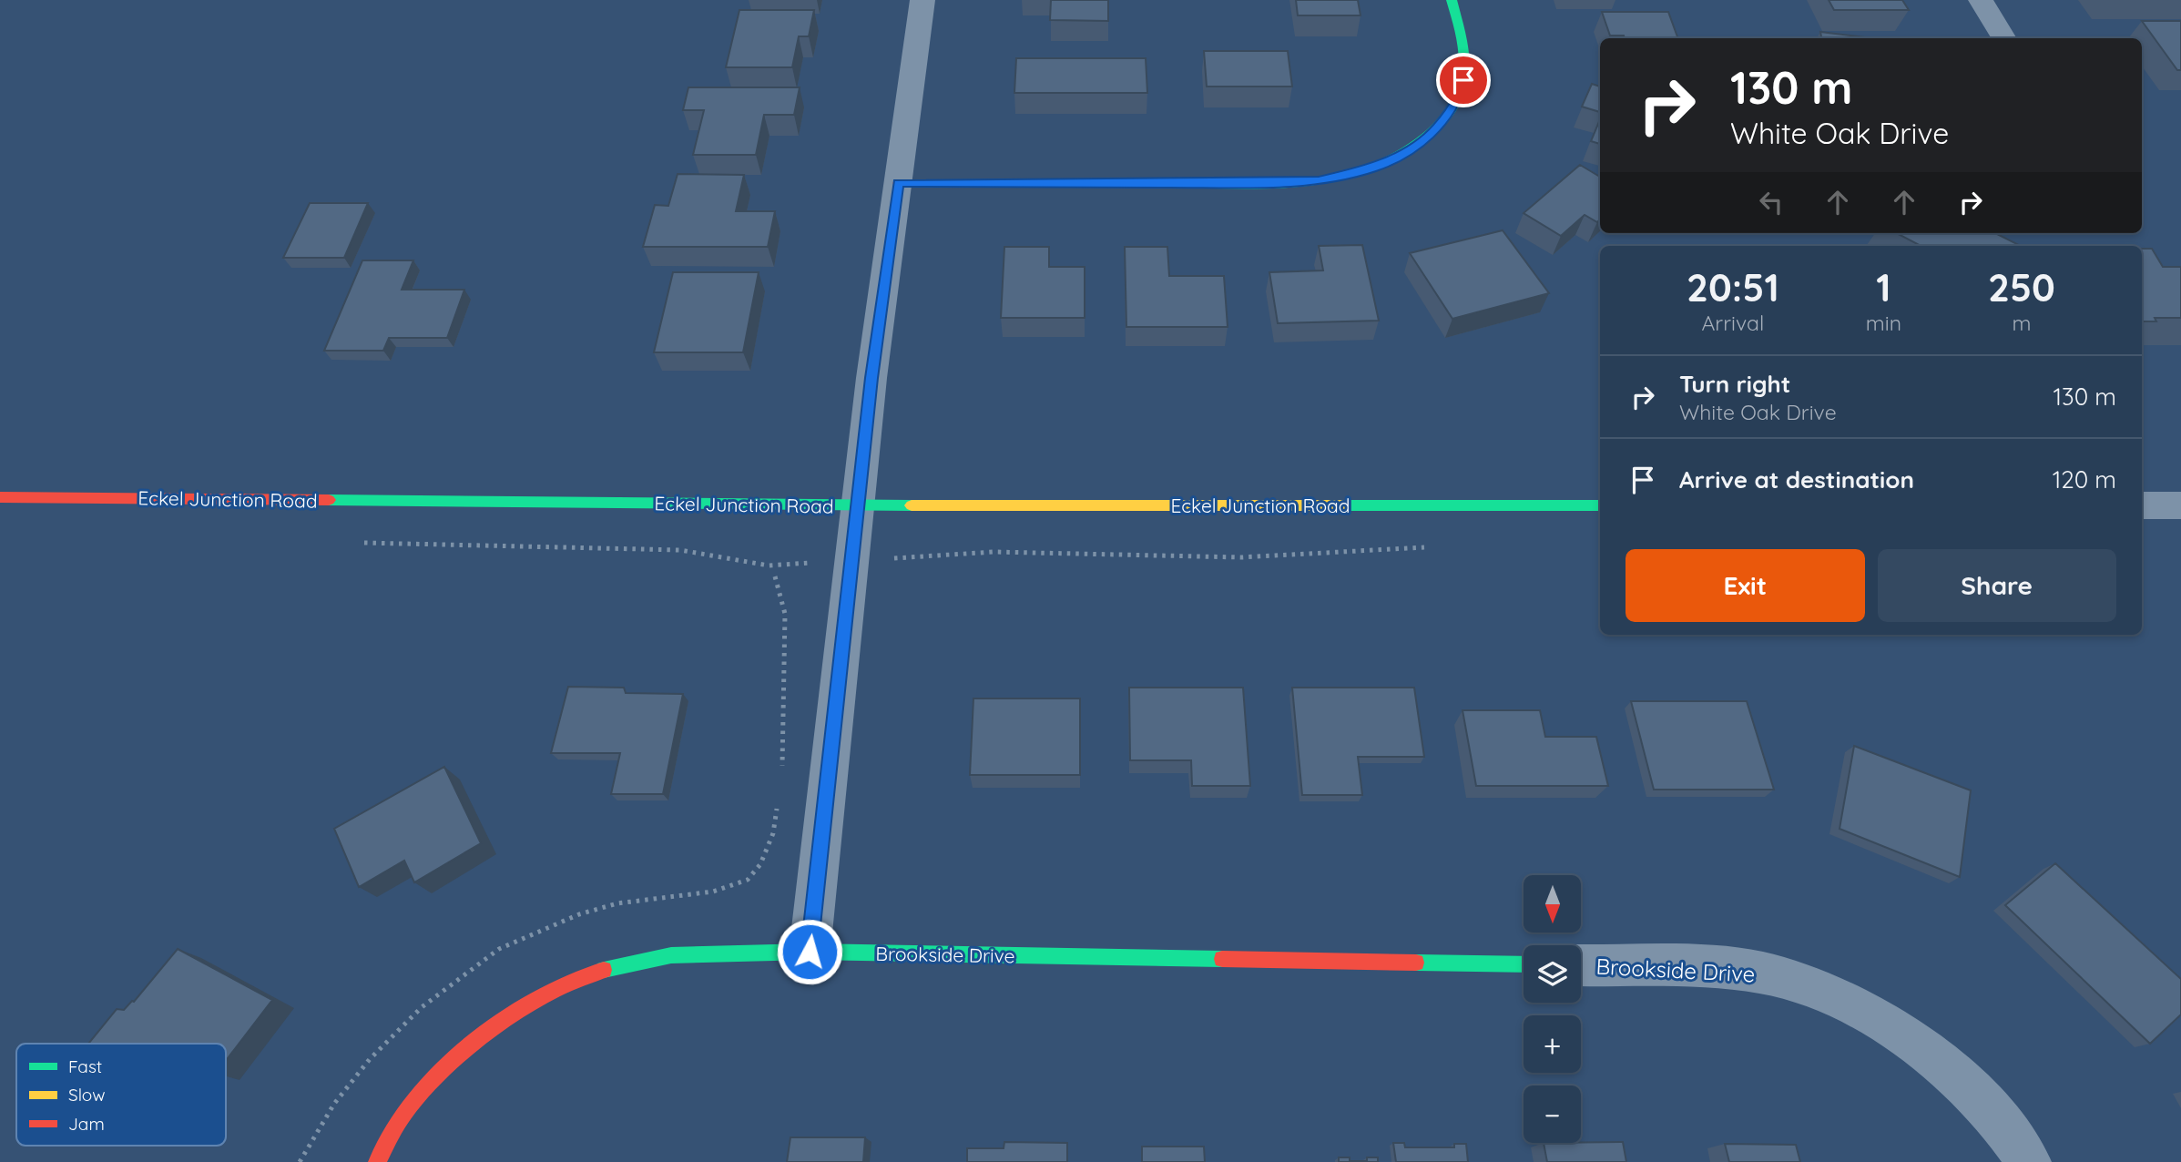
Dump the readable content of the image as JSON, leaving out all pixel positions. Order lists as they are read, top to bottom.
{
  "streets": {
    "street": ["Eckel Junction Road", "Brookside Drive"]
  },
  "legend": ["Fast", "Slow", "Jam"],
  "north": "bottom",
  "page": {
    "turn": ["130 m", "White Oak Drive"],
    "eta": [
      "20:51",
      "Arrival",
      "1",
      "min",
      "250",
      "m"
    ],
    "list": [
      {
        "name": "Turn right",
        "note": "White Oak Drive",
        "value": "130 m"
      },
      {
        "name": "Arrive at destination",
        "value": "120 m"
      }
    ],
    "buttons": ["Exit", "Share"],
    "map_buttons": ["+", "−"]
  }
}
